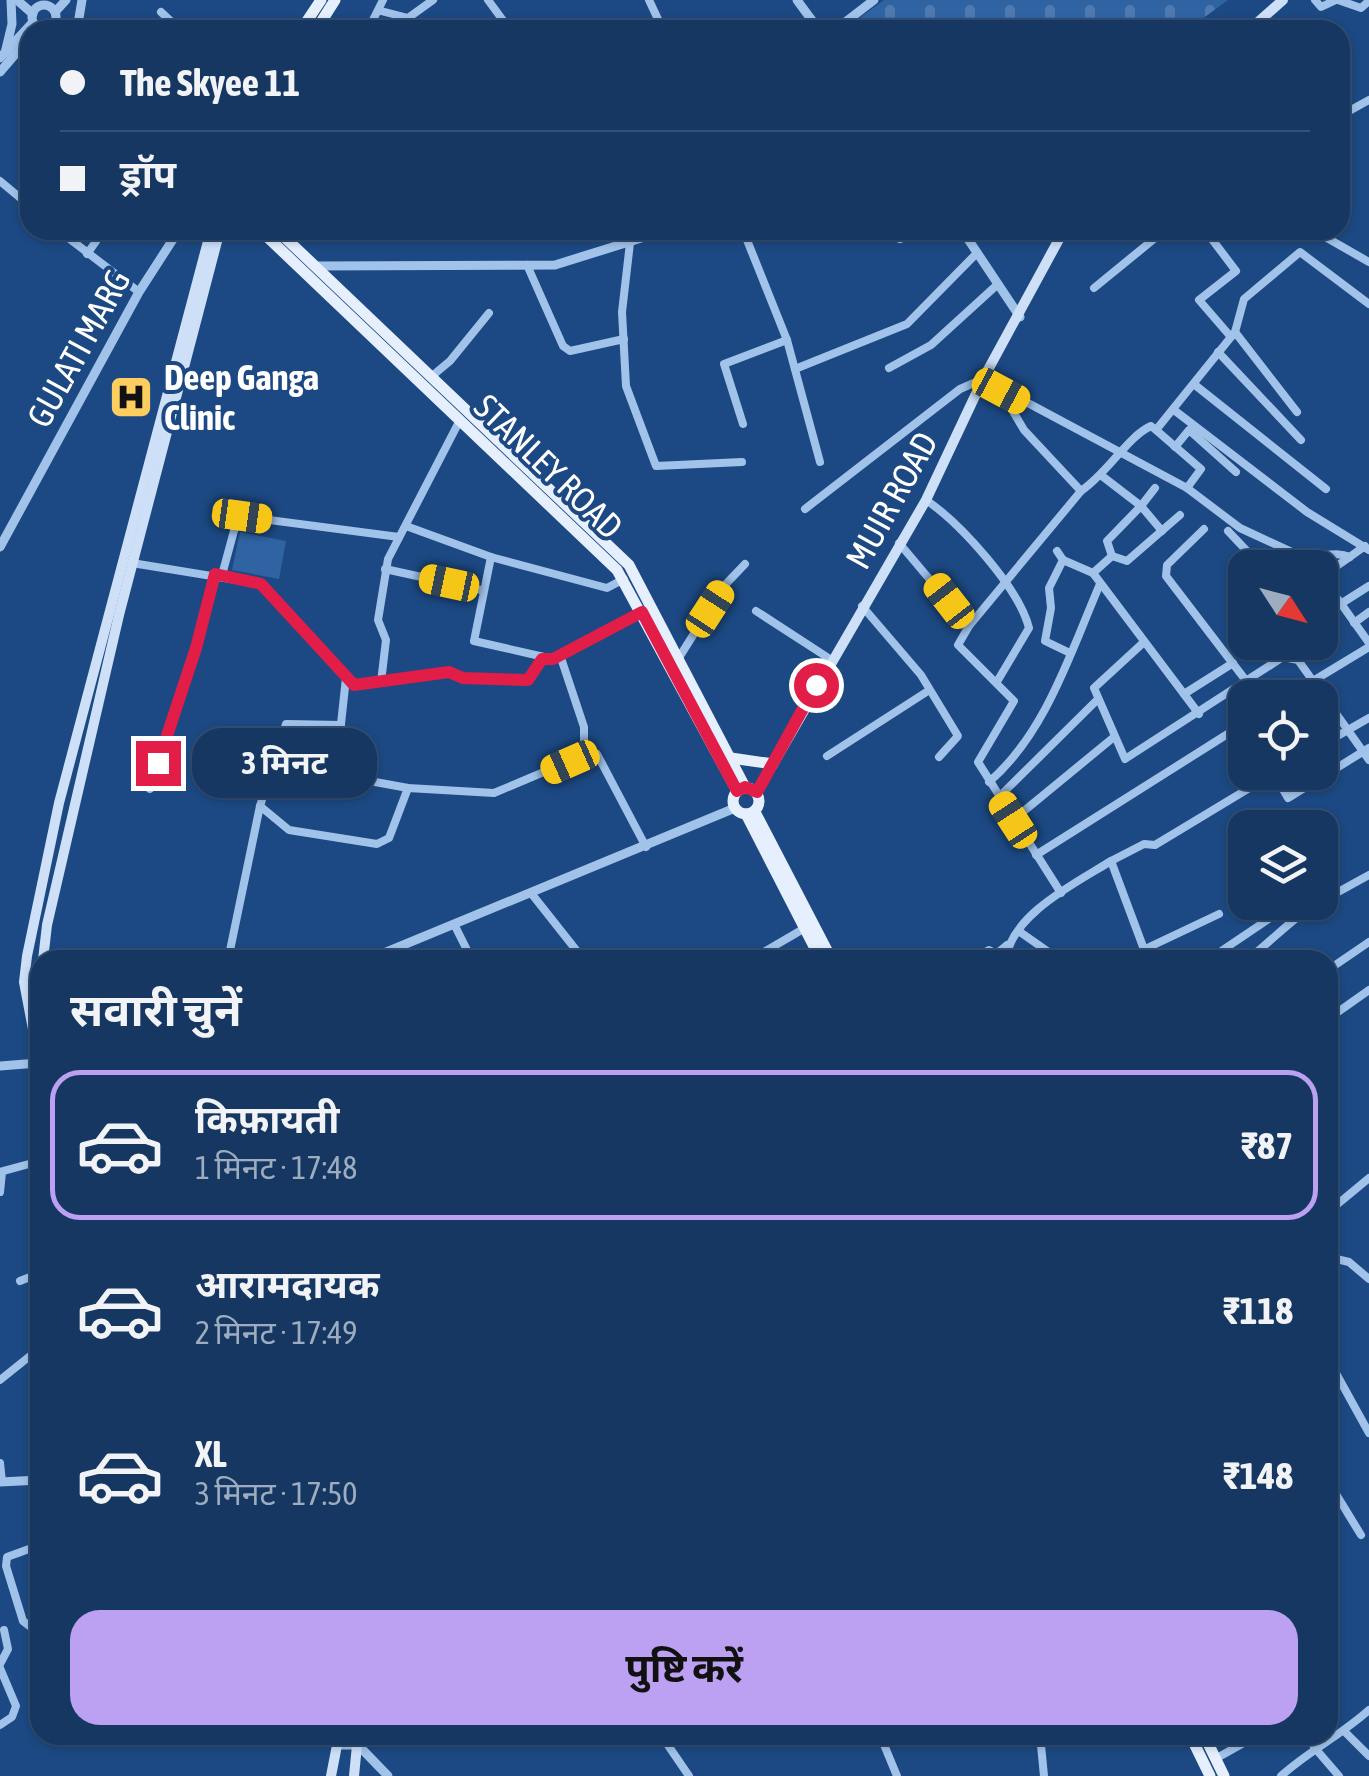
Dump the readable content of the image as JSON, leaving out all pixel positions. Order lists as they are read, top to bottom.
{
  "streets": {
    "main road": ["STANLEY ROAD", "MUIR ROAD"],
    "street": ["GULATI MARG"]
  },
  "crossings": [
    ["STANLEY ROAD", "MUIR ROAD"]
  ],
  "places": {
    "hospital": ["Deep Ganga Clinic"]
  },
  "north": "bottom right",
  "page": {
    "banner": ["The Skyee 11", "ड्रॉप"],
    "bubble": "3 मिनट",
    "heading": "सवारी चुनें",
    "list": [
      {
        "name": "किफ़ायती",
        "note": "1 मिनट · 17:48",
        "value": "₹87"
      },
      {
        "name": "आरामदायक",
        "note": "2 मिनट · 17:49",
        "value": "₹118"
      },
      {
        "name": "XL",
        "note": "3 मिनट · 17:50",
        "value": "₹148"
      }
    ],
    "buttons": "पुष्टि करें"
  }
}
